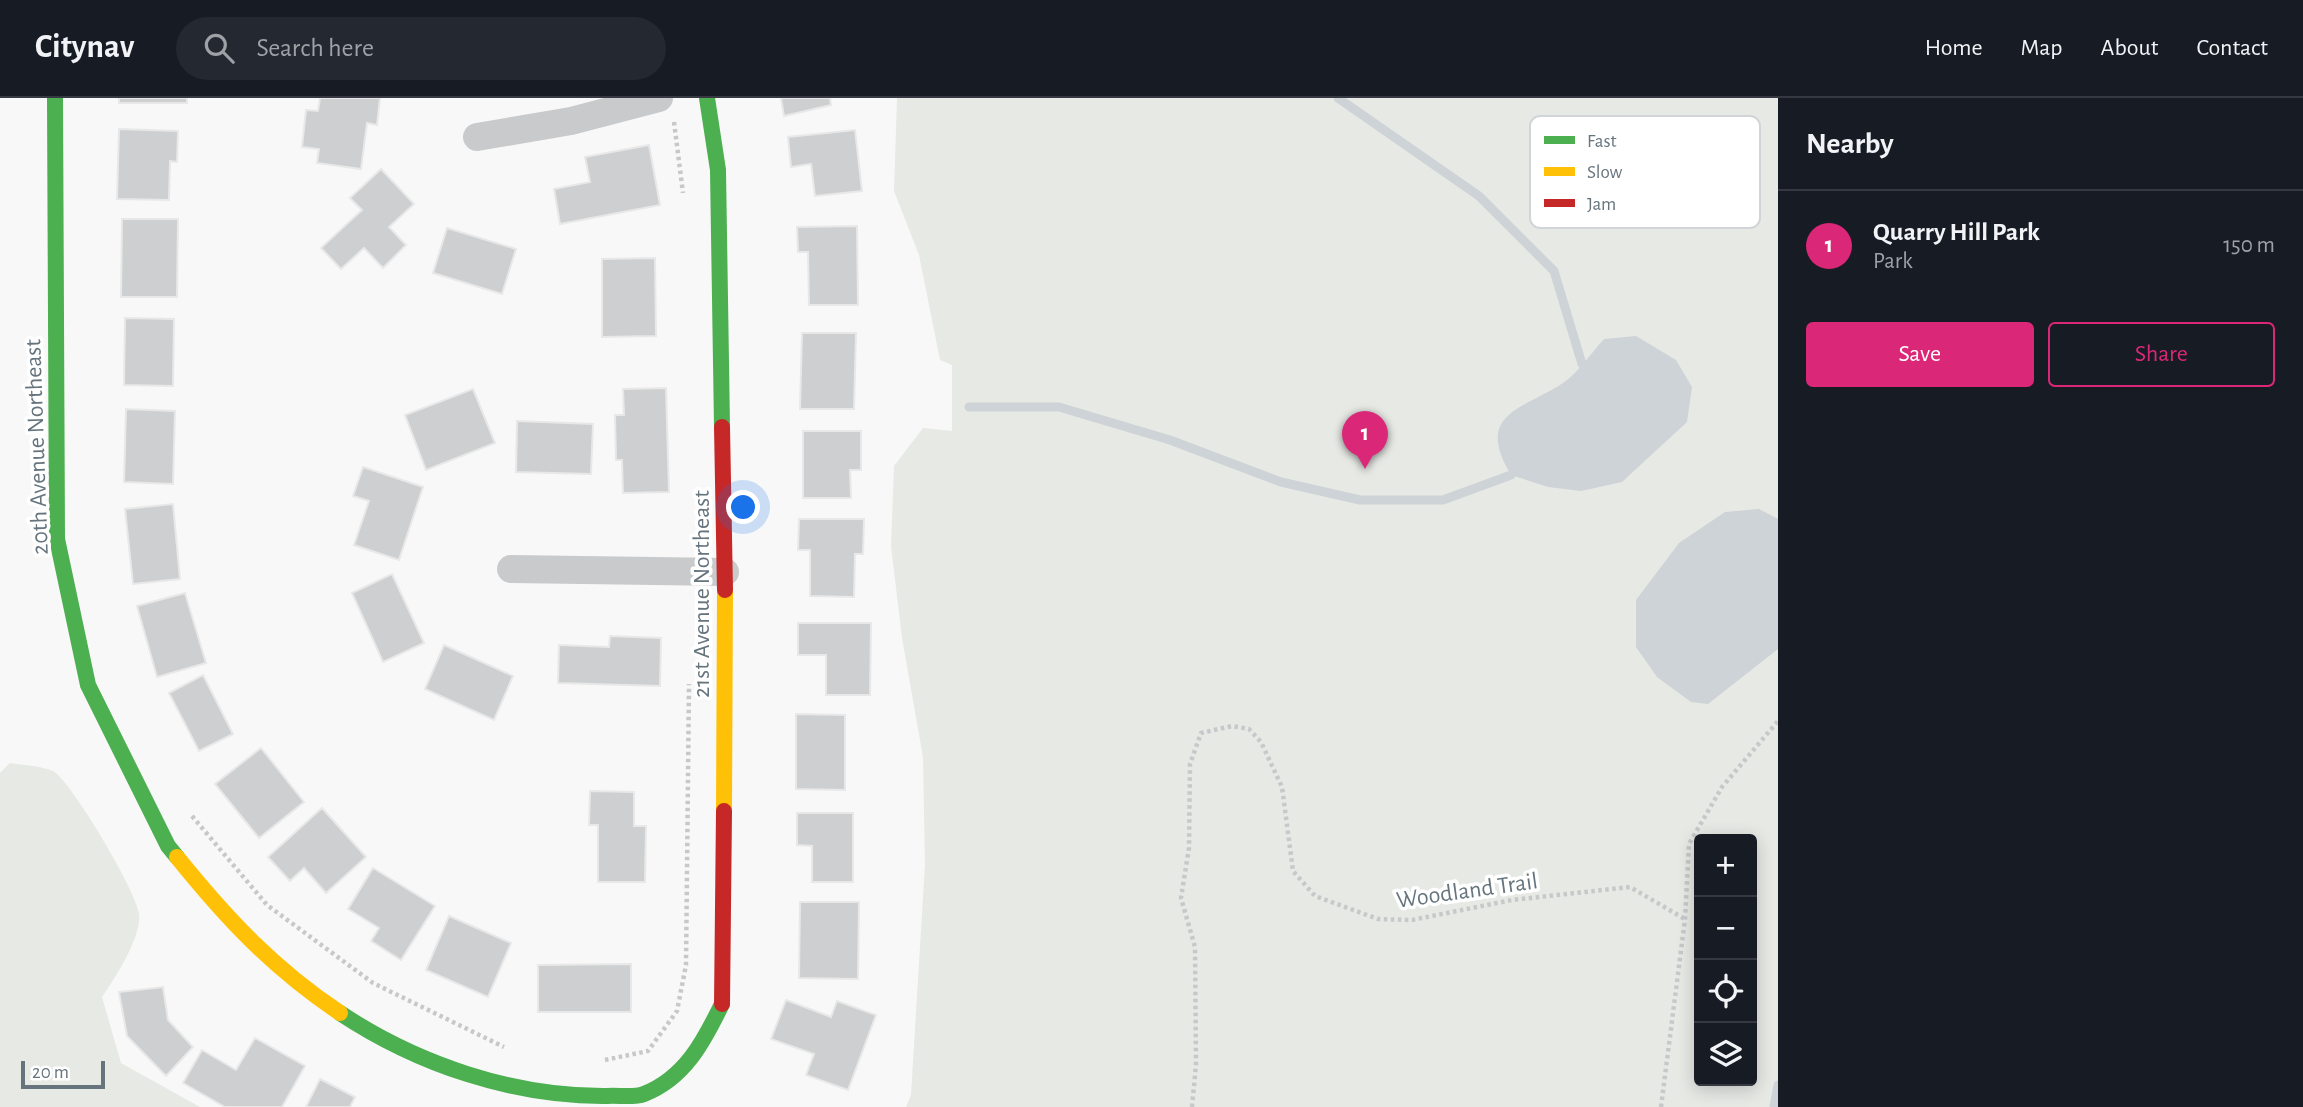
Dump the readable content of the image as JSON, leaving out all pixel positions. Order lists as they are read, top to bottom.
{
  "streets": {
    "street": ["20th Avenue Northeast", "21st Avenue Northeast"],
    "path": ["Woodland Trail"]
  },
  "crossings": [
    ["20th Avenue Northeast", "21st Avenue Northeast"]
  ],
  "legend": ["Fast", "Slow", "Jam"],
  "scale_bar": "20 m",
  "page": {
    "header": "Citynav",
    "search": "Search here",
    "nav": [
      "Home",
      "Map",
      "About",
      "Contact"
    ],
    "heading": "Nearby",
    "list": [
      {
        "mark": "1",
        "name": "Quarry Hill Park",
        "note": "Park",
        "value": "150 m"
      }
    ],
    "buttons": ["Save", "Share"],
    "pins": "1",
    "map_buttons": ["+", "−"],
    "scale": "20 m"
  }
}
